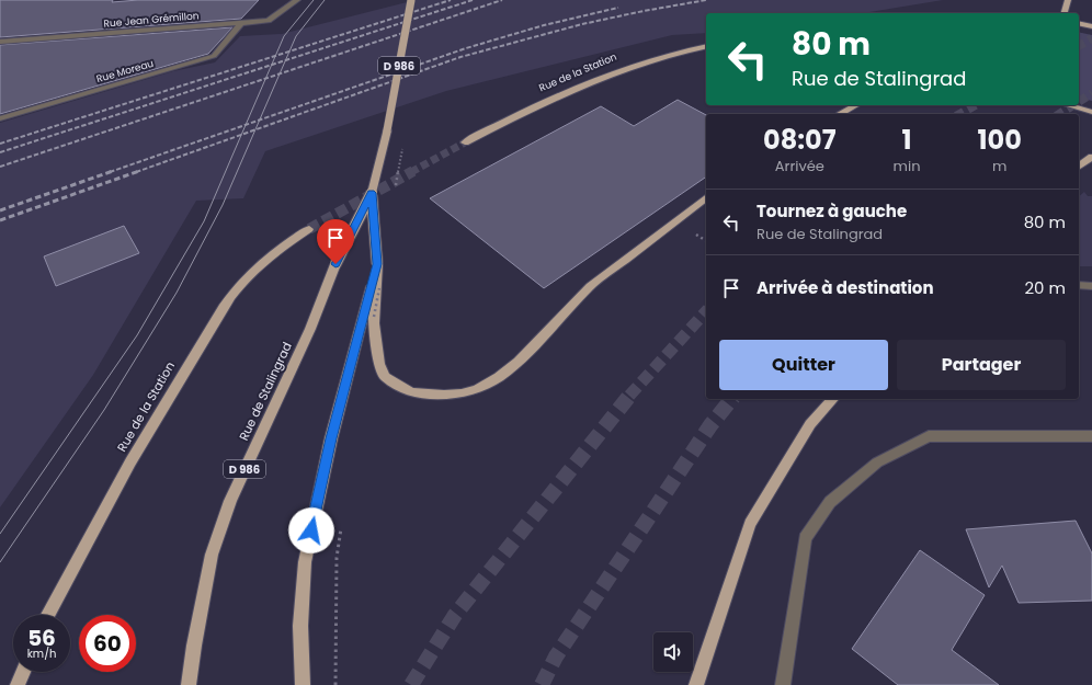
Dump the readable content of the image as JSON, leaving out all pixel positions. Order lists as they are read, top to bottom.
{
  "streets": {
    "main road": ["D 986", "Rue de la Station", "Rue de Stalingrad"],
    "street": ["Rue Jean Grémillon", "Rue Moreau"]
  },
  "crossings": [
    ["Rue Jean Grémillon", "Rue Moreau"]
  ],
  "page": {
    "turn": ["80 m", "Rue de Stalingrad"],
    "eta": [
      "08:07",
      "Arrivée",
      "1",
      "min",
      "100",
      "m"
    ],
    "list": [
      {
        "name": "Tournez à gauche",
        "note": "Rue de Stalingrad",
        "value": "80 m"
      },
      {
        "name": "Arrivée à destination",
        "value": "20 m"
      }
    ],
    "buttons": ["Quitter", "Partager"],
    "speed": "56 km/h",
    "limit": "60"
  }
}
